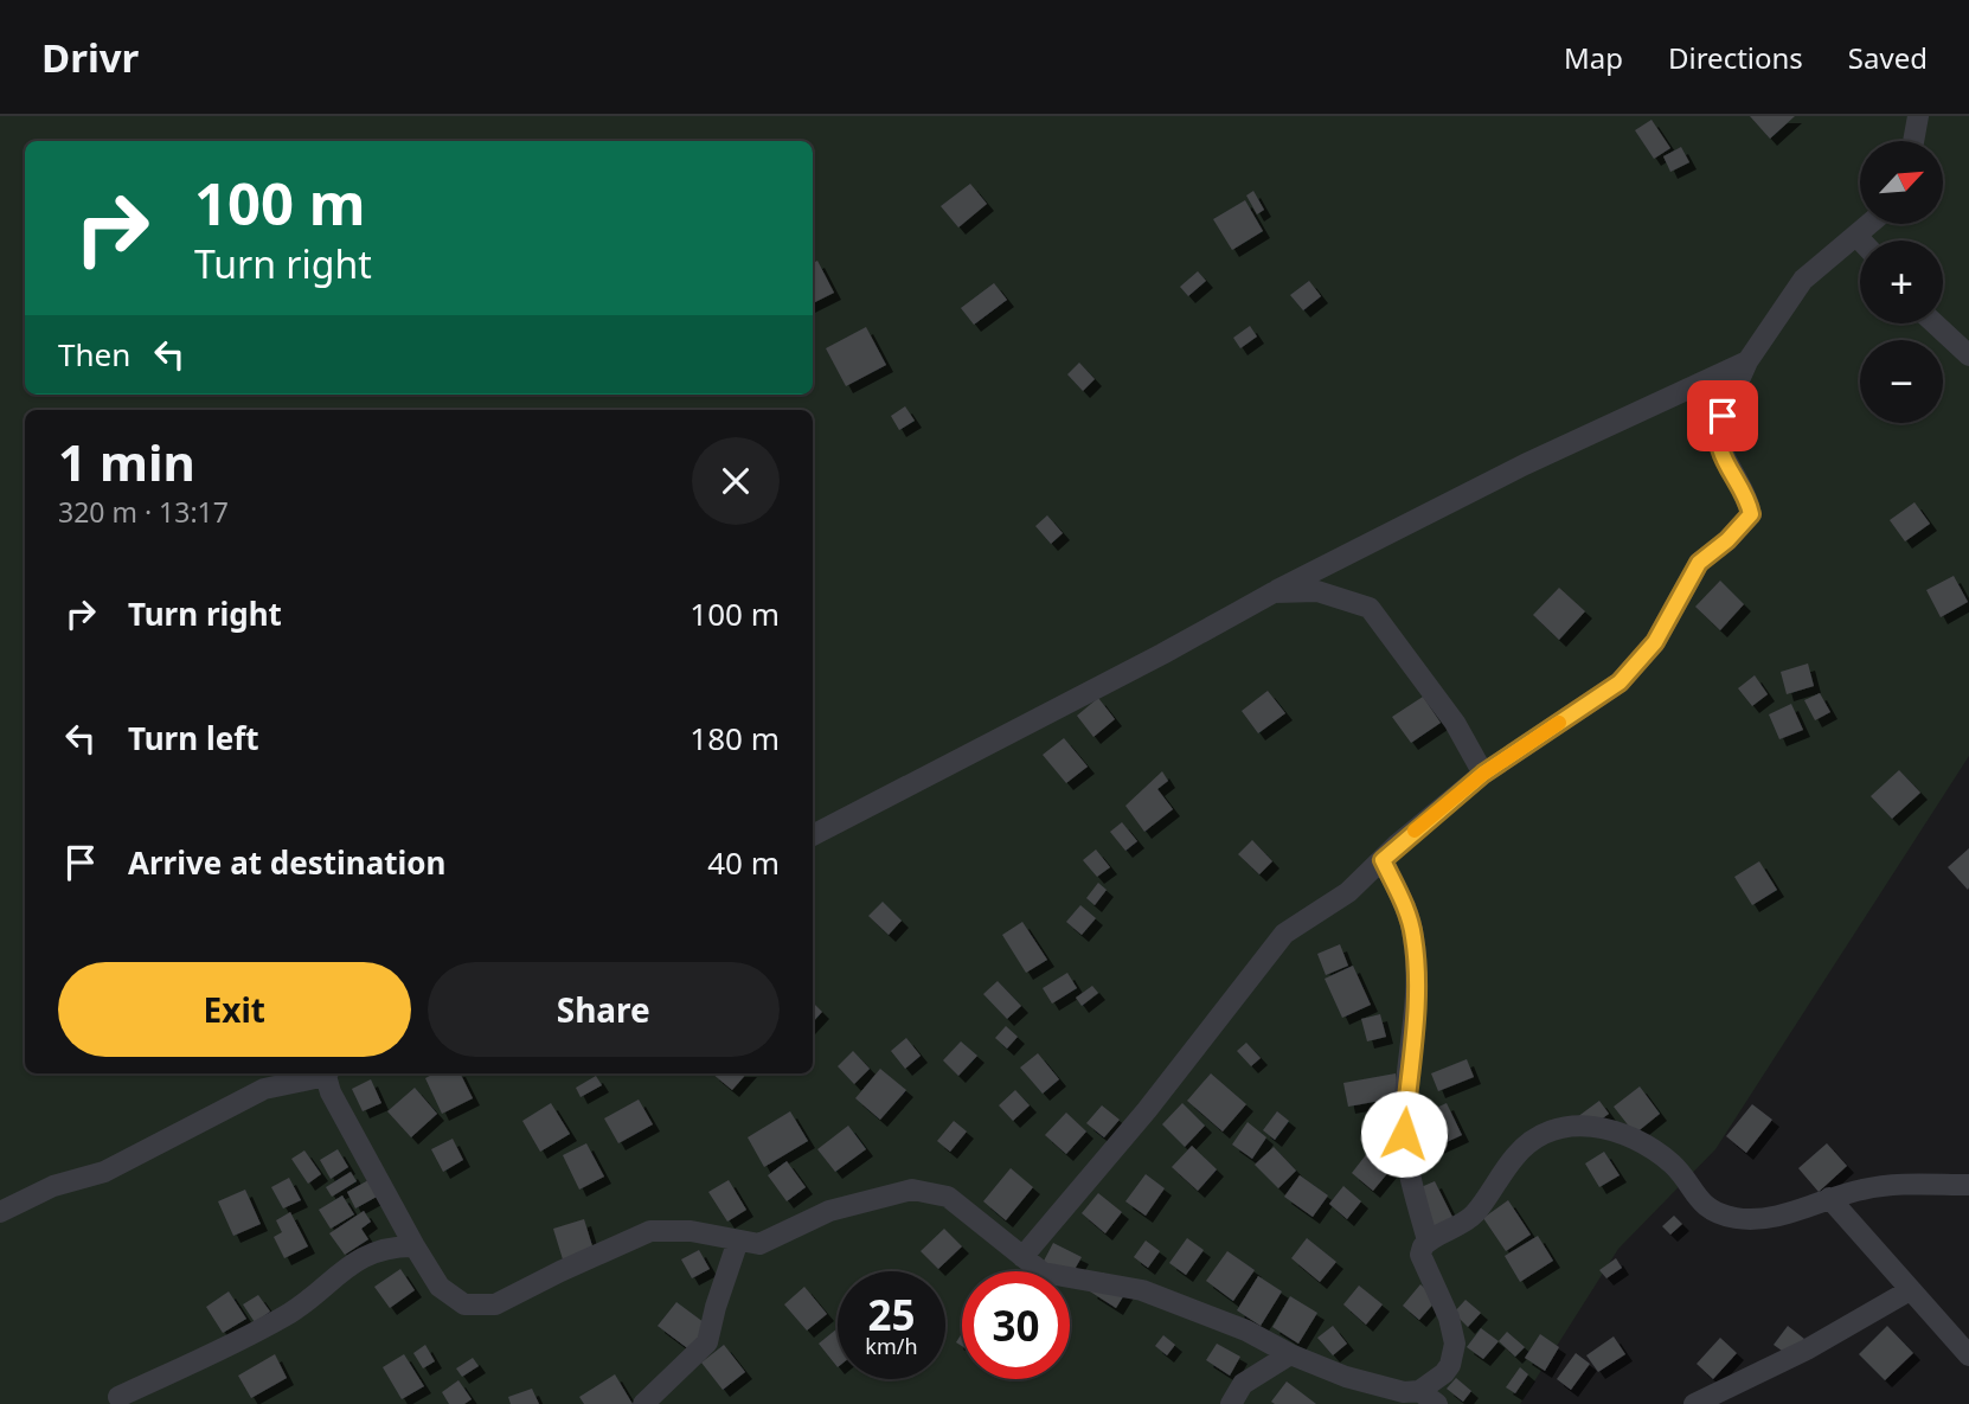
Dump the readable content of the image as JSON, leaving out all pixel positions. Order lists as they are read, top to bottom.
{
  "north": "top right",
  "page": {
    "header": "Drivr",
    "nav": ["Map", "Directions", "Saved"],
    "map_buttons": ["+", "−"],
    "turn": ["100 m", "Turn right"],
    "then": "Then",
    "heading": ["1 min", "320 m · 13:17"],
    "list": [
      {
        "name": "Turn right",
        "value": "100 m"
      },
      {
        "name": "Turn left",
        "value": "180 m"
      },
      {
        "name": "Arrive at destination",
        "value": "40 m"
      }
    ],
    "buttons": ["Exit", "Share"],
    "speed": "25 km/h",
    "limit": "30"
  }
}
